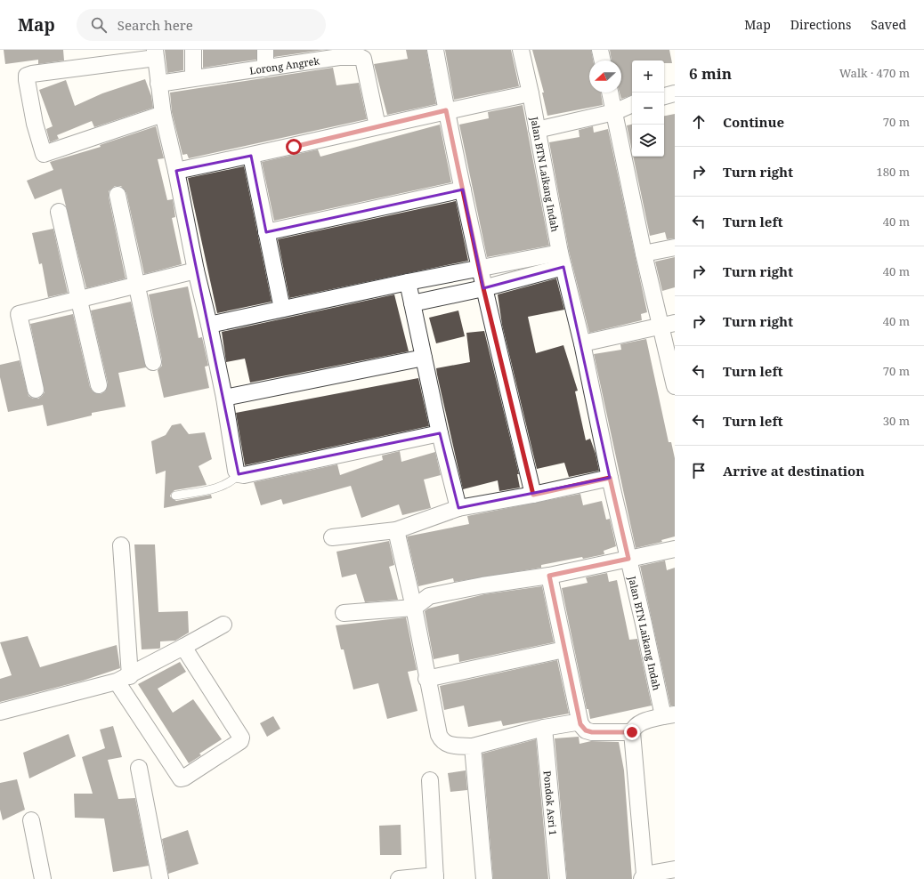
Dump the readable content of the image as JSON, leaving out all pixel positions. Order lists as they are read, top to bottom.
{
  "streets": {
    "street": ["Lorong Angrek", "Jalan BTN Laikang Indah", "Pondok Asri 1"]
  },
  "north": "left",
  "page": {
    "header": "Map",
    "search": "Search here",
    "nav": ["Map", "Directions", "Saved"],
    "heading": ["6 min", "Walk · 470 m"],
    "map_buttons": ["+", "−"],
    "list": [
      ["Continue", "70 m"],
      ["Turn right", "180 m"],
      ["Turn left", "40 m"],
      ["Turn right", "40 m"],
      ["Turn right", "40 m"],
      ["Turn left", "70 m"],
      ["Turn left", "30 m"],
      "Arrive at destination"
    ]
  }
}
